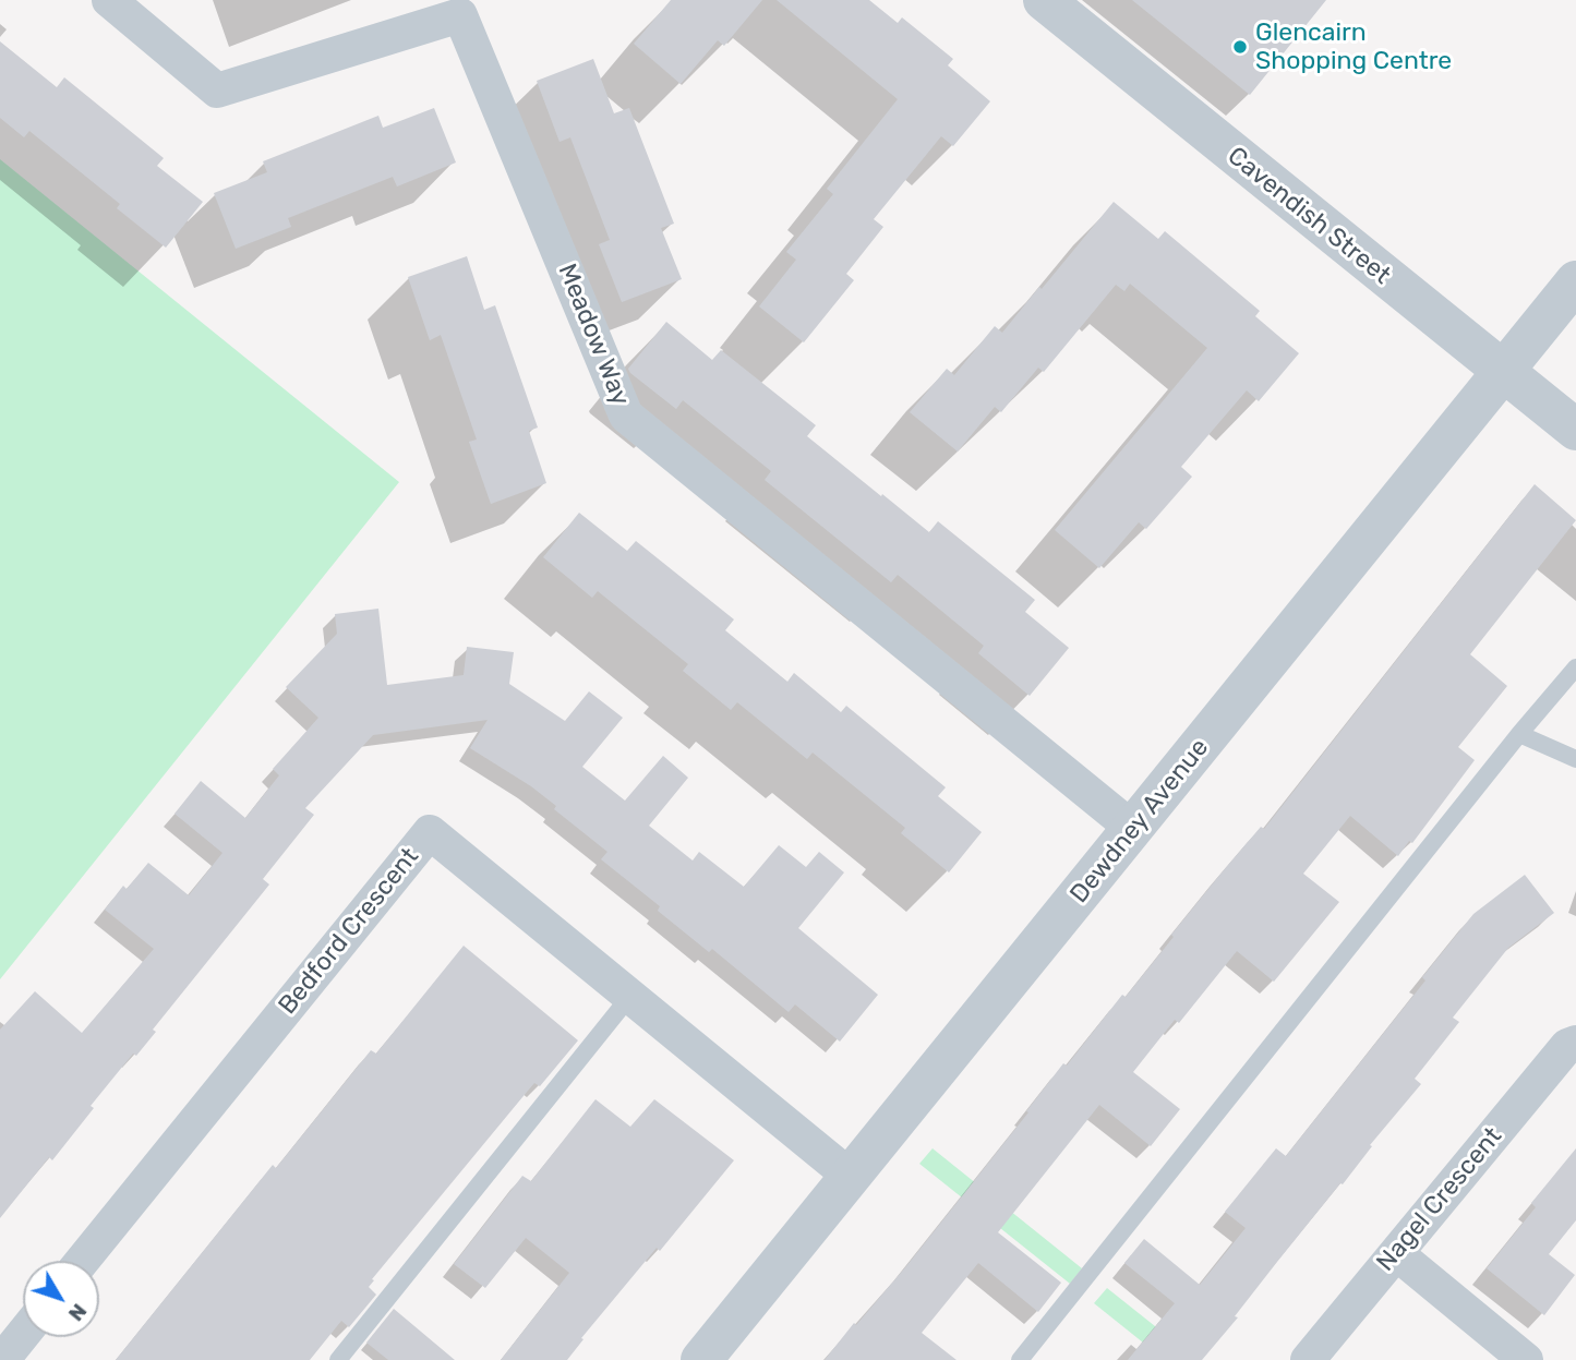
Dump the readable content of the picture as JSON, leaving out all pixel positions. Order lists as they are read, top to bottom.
{
  "streets": {
    "street": [
      "Cavendish Street",
      "Meadow Way",
      "Dewdney Avenue",
      "Bedford Crescent",
      "Nagel Crescent"
    ]
  },
  "crossings": [
    ["Cavendish Street", "Dewdney Avenue"],
    ["Meadow Way", "Dewdney Avenue"],
    ["Dewdney Avenue", "Bedford Crescent"]
  ],
  "places": ["Glencairn Shopping Centre"],
  "north": "bottom right"
}
